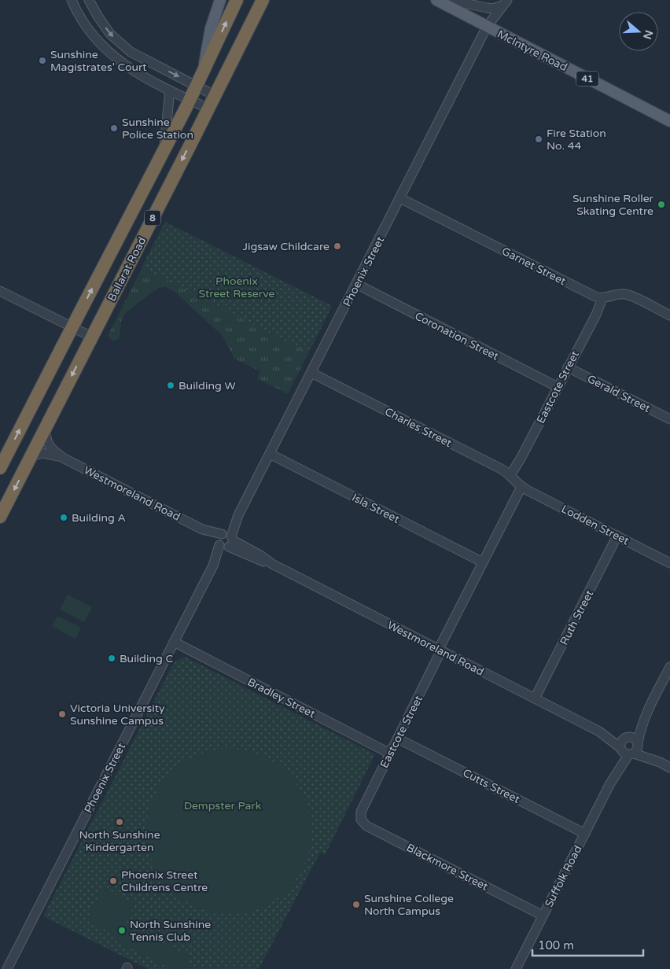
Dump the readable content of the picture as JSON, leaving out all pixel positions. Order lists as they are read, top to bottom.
{
  "streets": {
    "highway": ["8", "Ballarat Road"],
    "main road": ["McIntyre Road", "41"],
    "street": [
      "Garnet Street",
      "Phoenix Street",
      "Coronation Street",
      "Eastcote Street",
      "Gerald Street",
      "Charles Street",
      "Westmoreland Road",
      "Isla Street",
      "Lodden Street",
      "Ruth Street",
      "Bradley Street",
      "Cutts Street",
      "Blackmore Street",
      "Suffolk Road"
    ]
  },
  "crossings": [
    ["McIntyre Road", "Phoenix Street"],
    ["Garnet Street", "Phoenix Street"],
    ["Garnet Street", "Eastcote Street"],
    ["Ballarat Road", "Westmoreland Road"],
    ["Phoenix Street", "Coronation Street"],
    ["Phoenix Street", "Charles Street"],
    ["Phoenix Street", "Westmoreland Road"],
    ["Phoenix Street", "Isla Street"],
    ["Phoenix Street", "Bradley Street"],
    ["Coronation Street", "Eastcote Street"],
    ["Eastcote Street", "Gerald Street"],
    ["Eastcote Street", "Charles Street"],
    ["Eastcote Street", "Westmoreland Road"],
    ["Eastcote Street", "Isla Street"],
    ["Eastcote Street", "Lodden Street"],
    ["Eastcote Street", "Bradley Street"],
    ["Eastcote Street", "Cutts Street"],
    ["Eastcote Street", "Blackmore Street"],
    ["Charles Street", "Lodden Street"],
    ["Westmoreland Road", "Ruth Street"],
    ["Westmoreland Road", "Suffolk Road"],
    ["Lodden Street", "Ruth Street"],
    ["Cutts Street", "Suffolk Road"],
    ["Blackmore Street", "Suffolk Road"]
  ],
  "parks": ["Phoenix Street Reserve", "Dempster Park"],
  "places": [
    "Sunshine Magistrates' Court",
    "Sunshine Police Station",
    "Fire Station No. 44",
    "Sunshine Roller Skating Centre",
    "Jigsaw Childcare",
    "Building W",
    "Building A",
    "Building C",
    "Victoria University Sunshine Campus",
    "North Sunshine Kindergarten",
    "Phoenix Street Childrens Centre",
    "Sunshine College North Campus",
    "North Sunshine Tennis Club"
  ],
  "scale_bar": "100 m",
  "north": "right"
}
